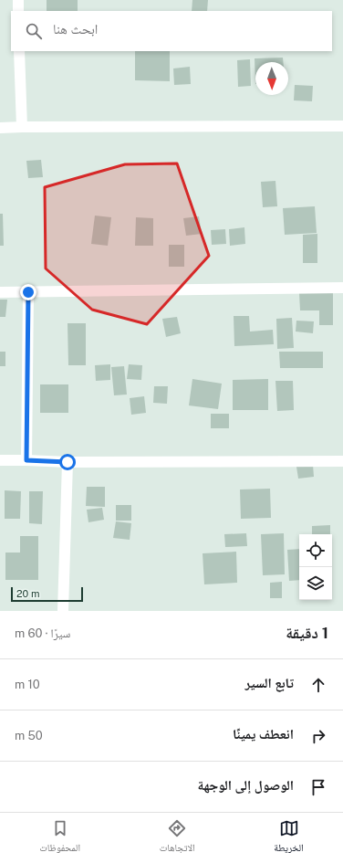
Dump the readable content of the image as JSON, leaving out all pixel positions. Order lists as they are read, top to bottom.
{
  "scale_bar": "20 m",
  "north": "bottom",
  "page": {
    "search": "ابحث هنا",
    "scale": "20 m",
    "heading": ["1 دقيقة", "سيرًا · 60 m"],
    "list": [
      ["تابع السير", "10 m"],
      ["انعطف يمينًا", "50 m"],
      "الوصول إلى الوجهة"
    ],
    "nav": ["الخريطة", "الاتجاهات", "المحفوظات"]
  }
}
